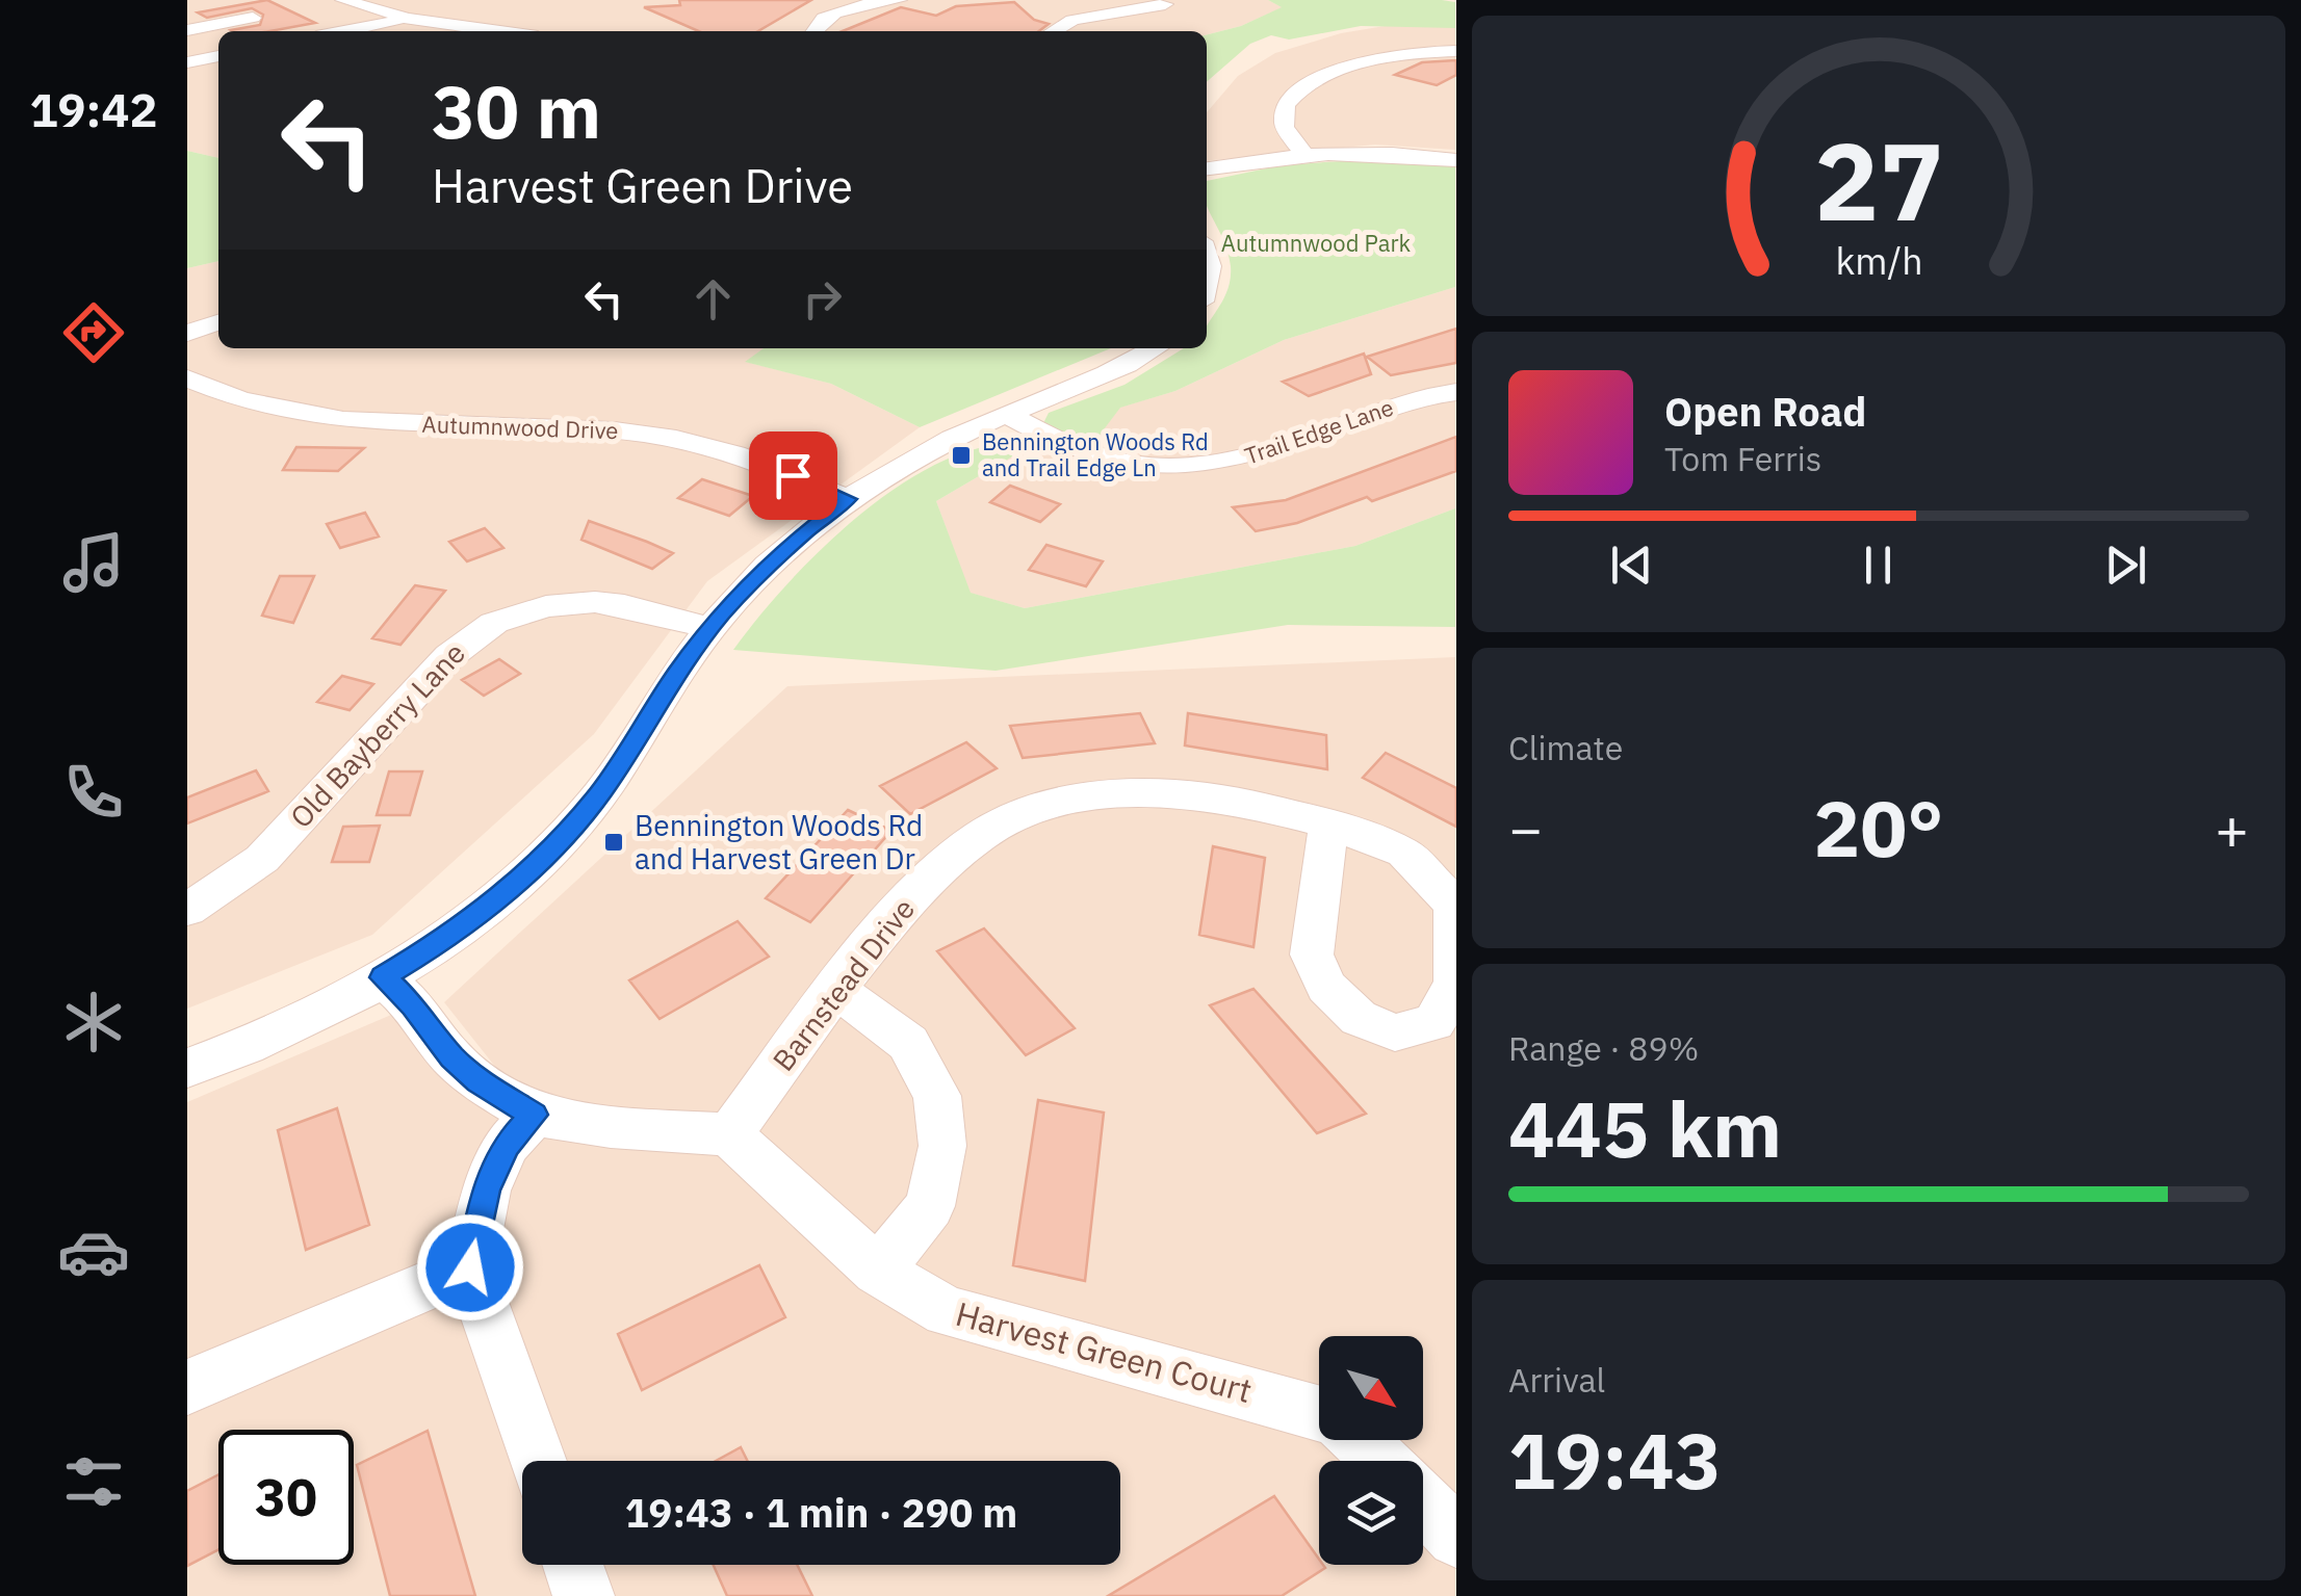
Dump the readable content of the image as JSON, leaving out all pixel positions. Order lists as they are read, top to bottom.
{
  "streets": {
    "street": [
      "Autumnwood Drive",
      "Trail Edge Lane",
      "Old Bayberry Lane",
      "Barnstead Drive",
      "Harvest Green Court"
    ]
  },
  "crossings": [
    ["Barnstead Drive", "Harvest Green Court"]
  ],
  "parks": ["Autumnwood Park"],
  "places": {
    "transit": ["Bennington Woods Rd and Trail Edge Ln", "Bennington Woods Rd and Harvest Green Dr"]
  },
  "north": "bottom right",
  "page": {
    "tabs": "19:42",
    "turn": ["30 m", "Harvest Green Drive"],
    "song": ["Open Road", "Tom Ferris"],
    "tile": [
      "Climate",
      ["Range · 89%", "445 km"],
      ["Arrival", "19:43"]
    ],
    "heat": ["−", "20°", "+"],
    "limit": "30",
    "trip": "19:43 · 1 min · 290 m",
    "gauge": ["27", "km/h"]
  }
}
